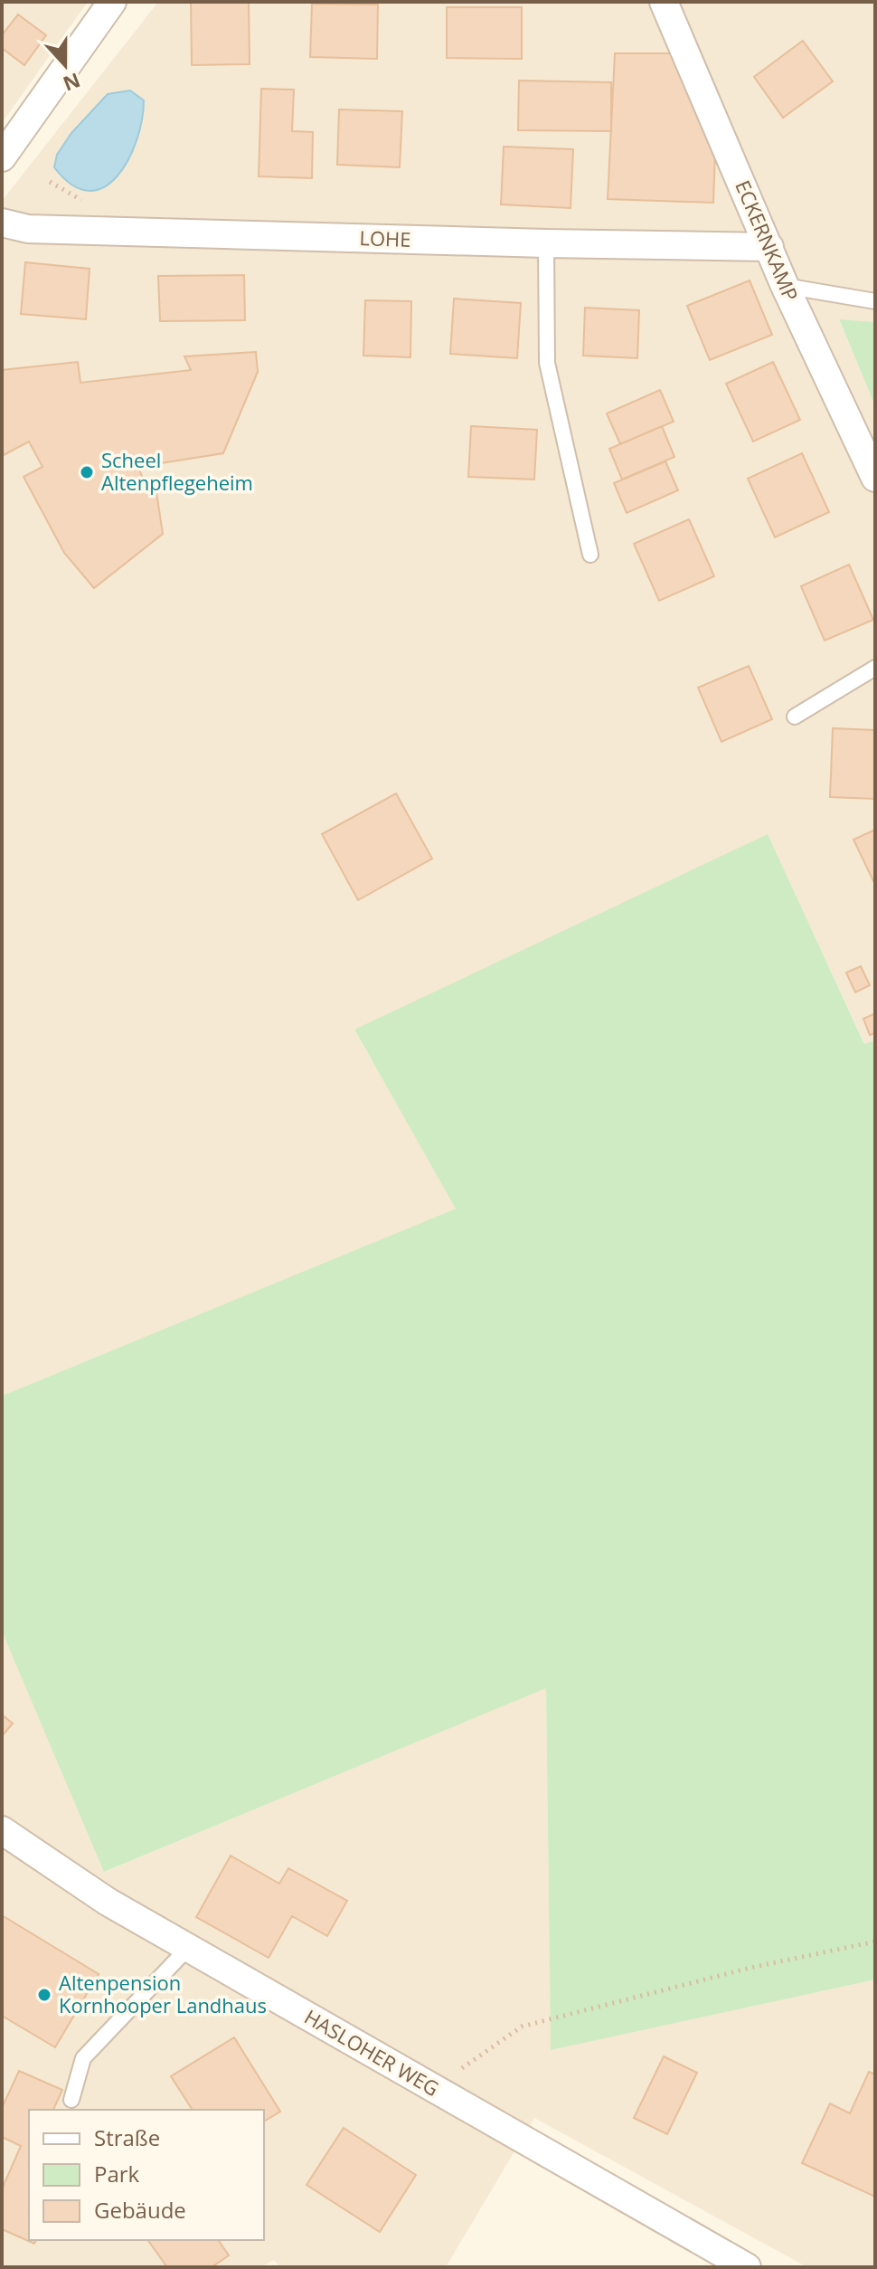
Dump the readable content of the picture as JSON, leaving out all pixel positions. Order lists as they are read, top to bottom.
{
  "streets": {
    "street": ["LOHE", "ECKERNKAMP", "HASLOHER WEG"]
  },
  "crossings": [
    ["LOHE", "ECKERNKAMP"]
  ],
  "places": ["Scheel Altenpflegeheim", "Altenpension Kornhooper Landhaus"],
  "legend": ["Straße", "Park", "Gebäude"],
  "north": "bottom"
}
